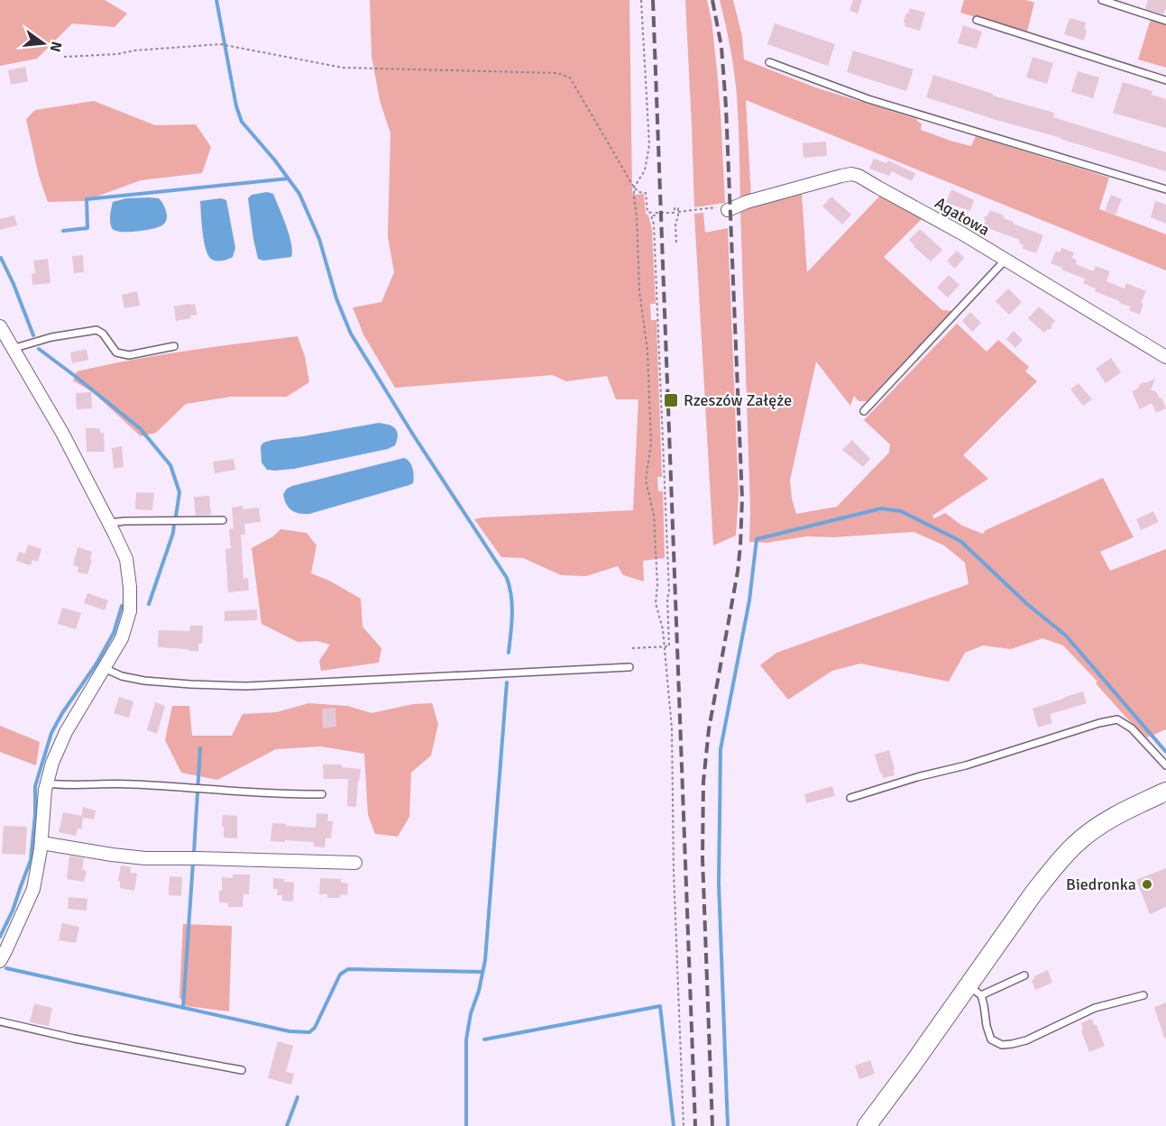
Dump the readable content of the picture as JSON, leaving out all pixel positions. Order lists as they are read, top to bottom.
{
  "streets": {
    "street": ["Agatowa"]
  },
  "places": {
    "transit": ["Rzeszów Załęże"],
    "other": ["Biedronka"]
  },
  "north": "right"
}
